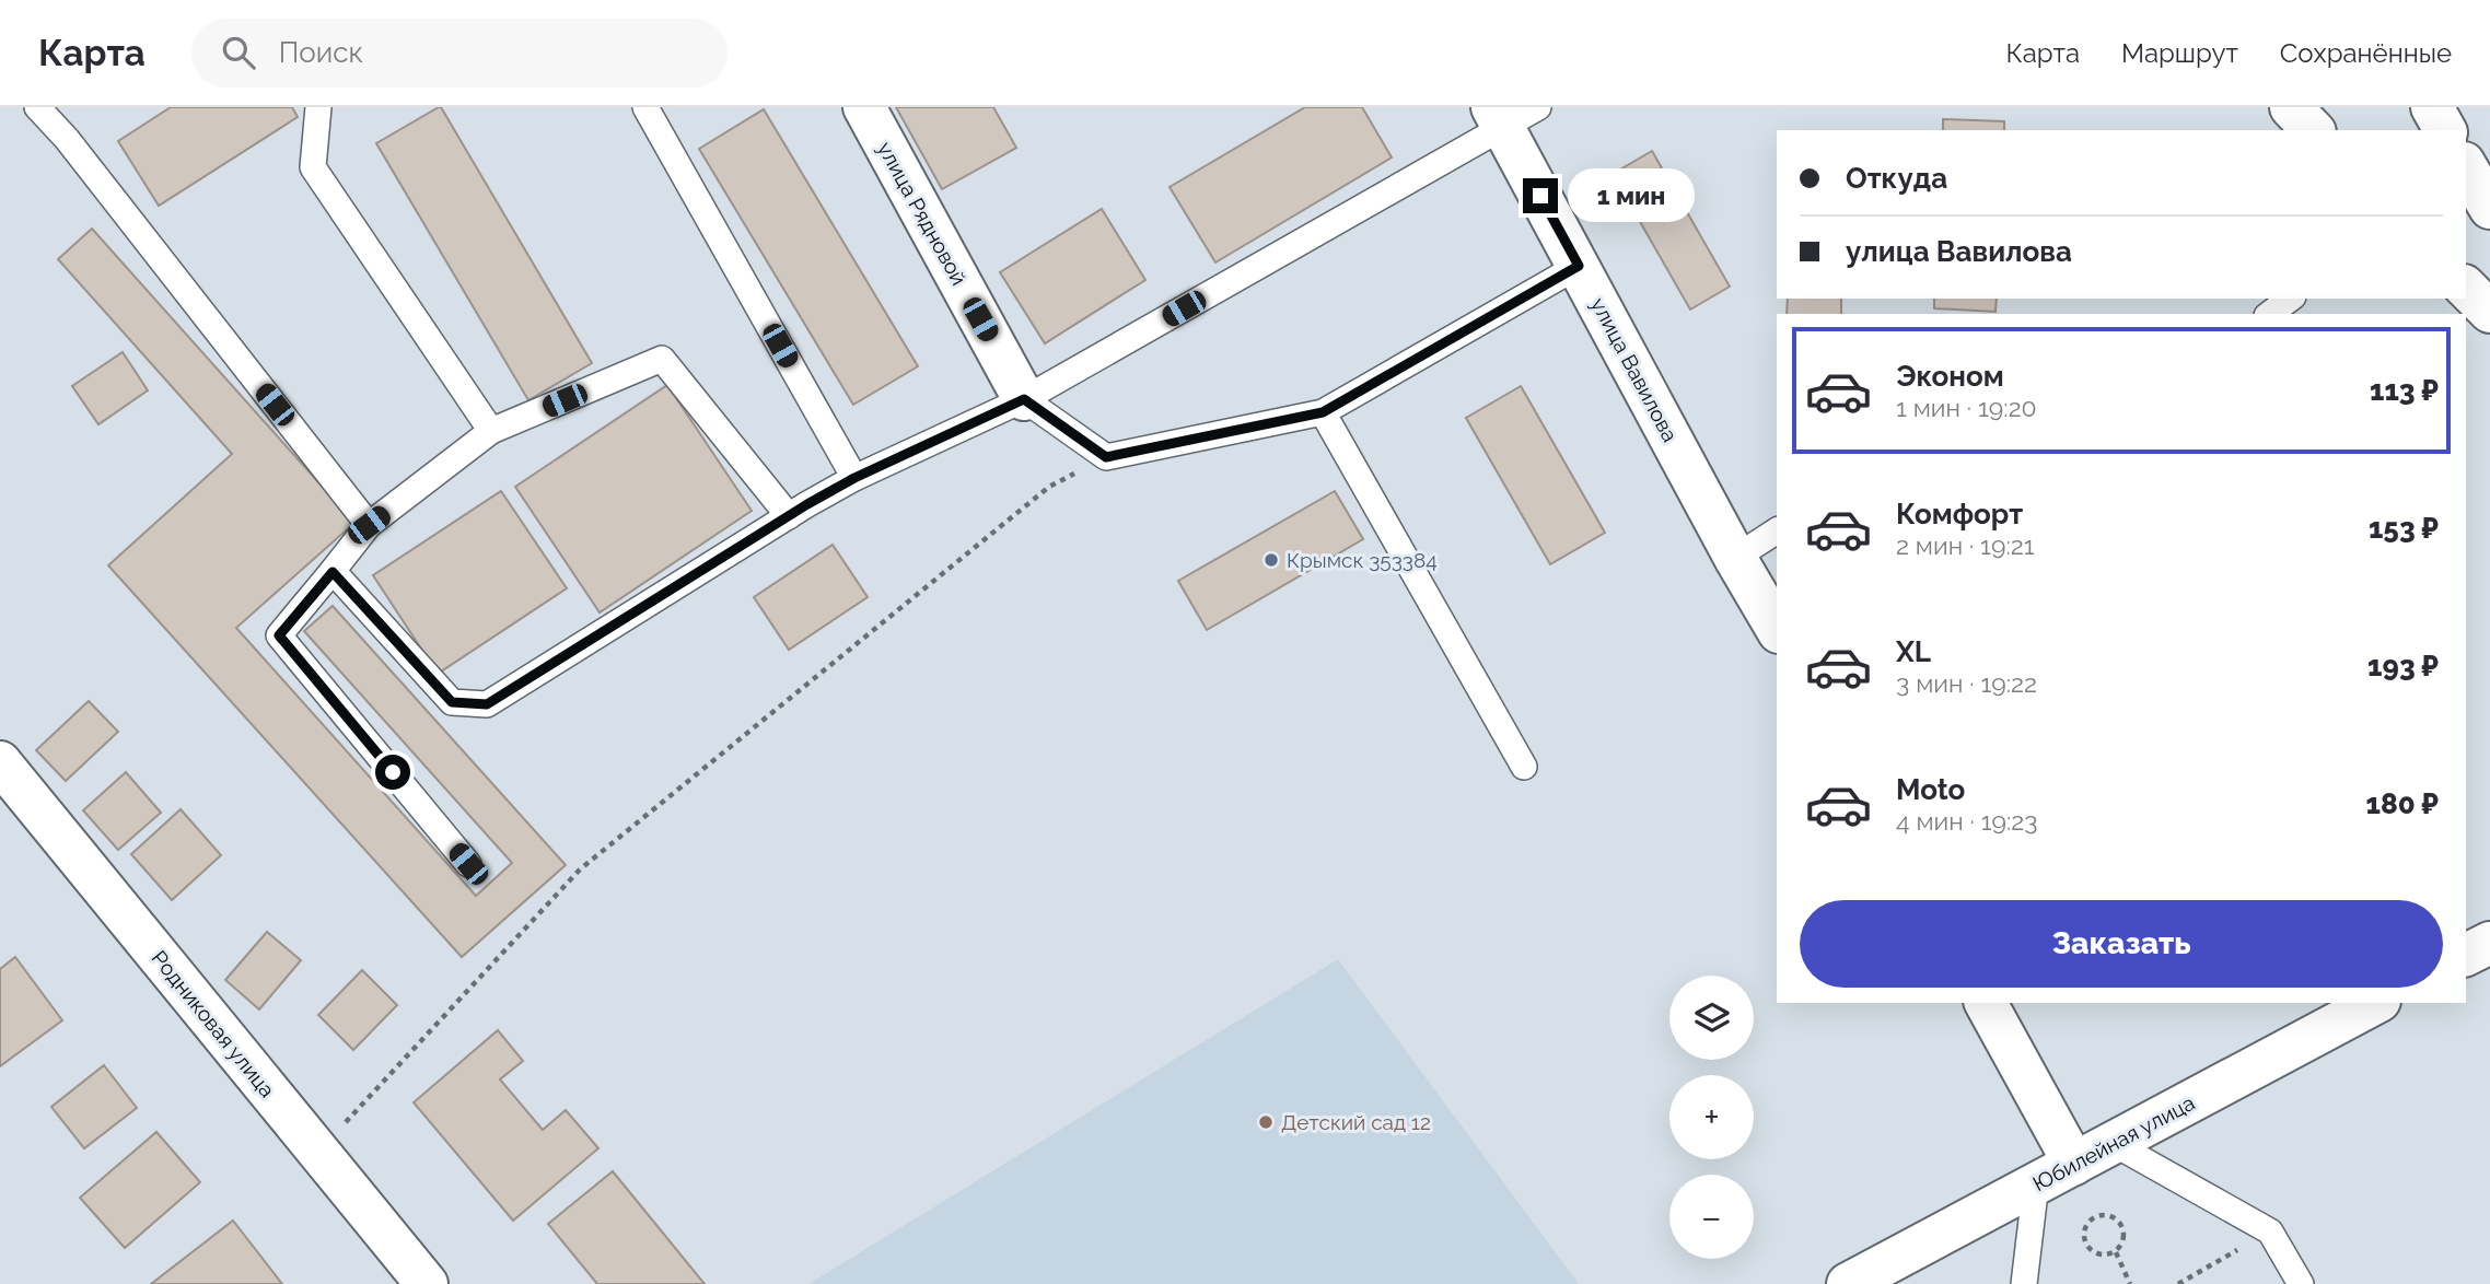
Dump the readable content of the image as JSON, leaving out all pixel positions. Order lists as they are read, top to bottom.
{
  "streets": {
    "street": [
      "улица Рядновой",
      "улица Вавилова",
      "Родниковая улица",
      "Юбилейная улица"
    ]
  },
  "places": ["Крымск 353384", "Детский сад 12"],
  "page": {
    "header": "Карта",
    "search": "Поиск",
    "nav": ["Карта", "Маршрут", "Сохранённые"],
    "banner": ["Откуда", "улица Вавилова"],
    "bubble": "1 мин",
    "list": [
      {
        "name": "Эконом",
        "note": "1 мин · 19:20",
        "value": "113 ₽"
      },
      {
        "name": "Комфорт",
        "note": "2 мин · 19:21",
        "value": "153 ₽"
      },
      {
        "name": "XL",
        "note": "3 мин · 19:22",
        "value": "193 ₽"
      },
      {
        "name": "Moto",
        "note": "4 мин · 19:23",
        "value": "180 ₽"
      }
    ],
    "buttons": "Заказать",
    "map_buttons": ["+", "−"]
  }
}
